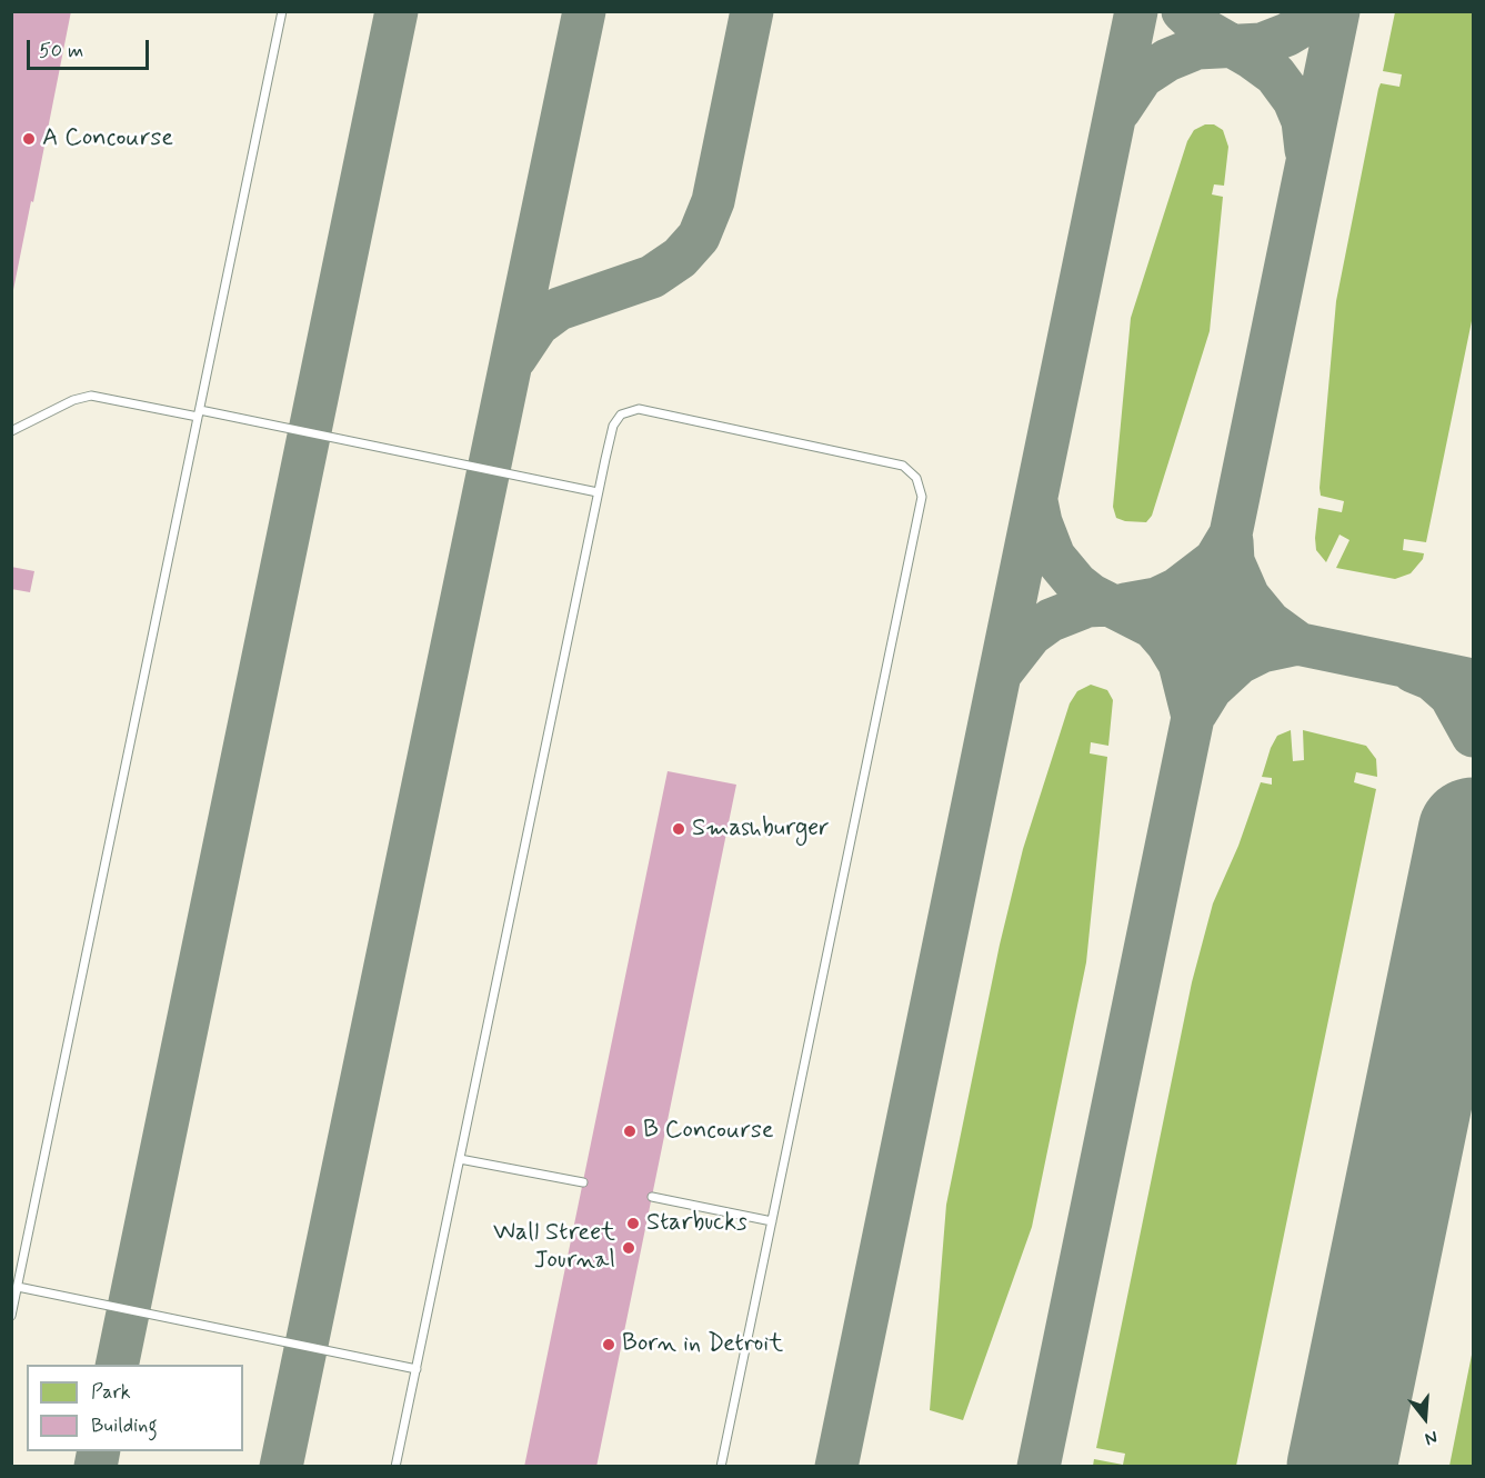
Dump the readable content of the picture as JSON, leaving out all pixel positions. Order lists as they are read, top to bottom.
{
  "places": [
    "A Concourse",
    "Smashburger",
    "B Concourse",
    "Starbucks",
    "Wall Street Journal",
    "Born in Detroit"
  ],
  "legend": ["Park", "Building"],
  "scale_bar": "50 m",
  "north": "bottom"
}
